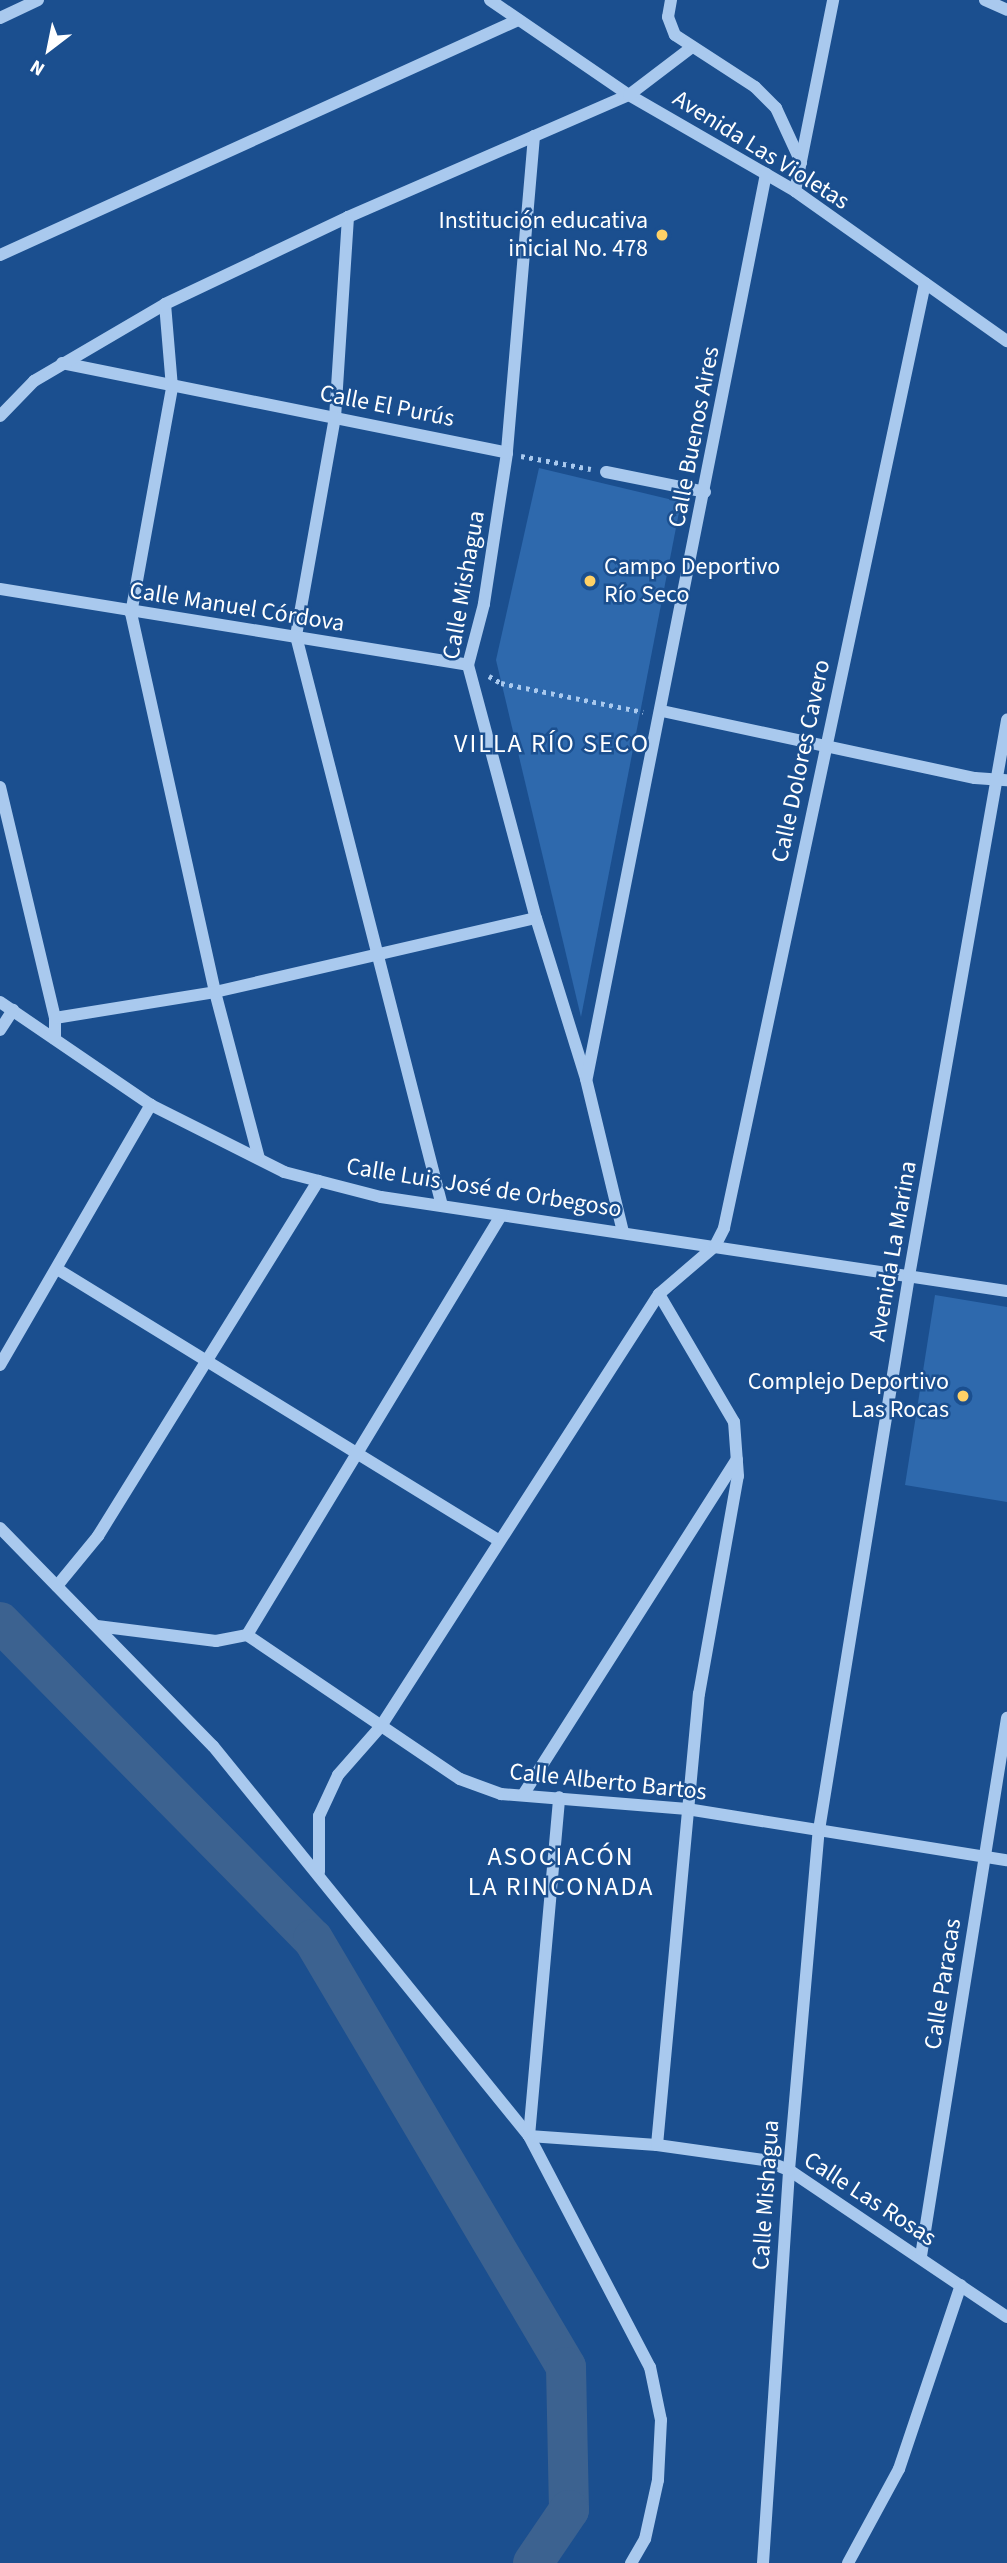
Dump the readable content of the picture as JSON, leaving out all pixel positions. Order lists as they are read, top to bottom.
{
  "streets": {
    "street": [
      "Avenida Las Violetas",
      "Calle El Purús",
      "Calle Buenos Aires",
      "Calle Mishagua",
      "Calle Manuel Córdova",
      "Calle Dolores Cavero",
      "Calle Luis José de Orbegoso",
      "Avenida La Marina",
      "Calle Alberto Bartos",
      "Calle Paracas",
      "Calle Las Rosas"
    ]
  },
  "crossings": [
    ["Avenida Las Violetas", "Calle Buenos Aires"],
    ["Avenida Las Violetas", "Calle Dolores Cavero"],
    ["Calle El Purús", "Calle Mishagua"],
    ["Calle Buenos Aires", "Calle Mishagua"],
    ["Calle Mishagua", "Calle Manuel Córdova"],
    ["Calle Mishagua", "Calle Luis José de Orbegoso"],
    ["Calle Mishagua", "Avenida La Marina"],
    ["Calle Mishagua", "Calle Alberto Bartos"],
    ["Calle Mishagua", "Calle Las Rosas"],
    ["Calle Dolores Cavero", "Calle Luis José de Orbegoso"],
    ["Calle Luis José de Orbegoso", "Avenida La Marina"],
    ["Avenida La Marina", "Calle Alberto Bartos"],
    ["Calle Alberto Bartos", "Calle Paracas"],
    ["Calle Paracas", "Calle Las Rosas"]
  ],
  "districts": ["VILLA RÍO SECO", "ASOCIACÓN LA RINCONADA"],
  "places": ["Institución educativa inicial No. 478", "Campo Deportivo Río Seco", "Complejo Deportivo Las Rocas"],
  "north": "bottom left"
}
